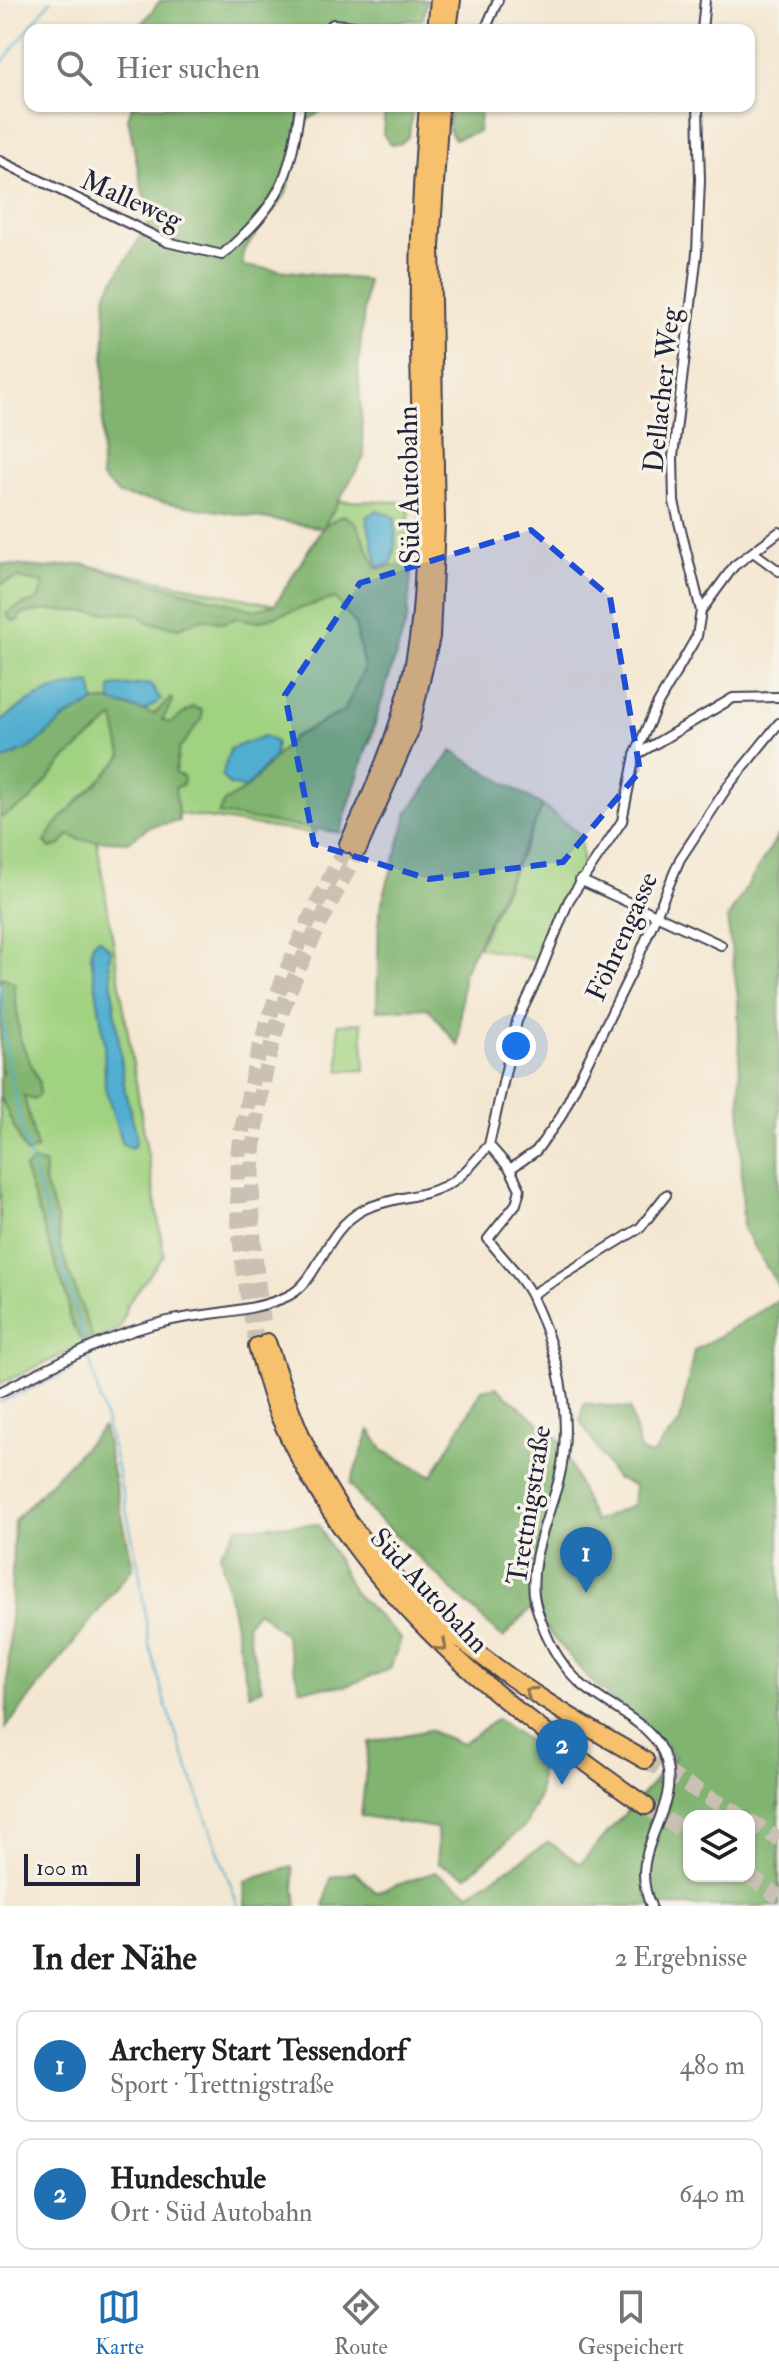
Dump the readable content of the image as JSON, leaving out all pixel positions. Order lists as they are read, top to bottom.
{
  "streets": {
    "highway": ["Süd Autobahn"],
    "street": [
      "Malleweg",
      "Dellacher Weg",
      "Föhrengasse",
      "Trettnigstraße"
    ]
  },
  "crossings": [
    ["Föhrengasse", "Trettnigstraße"]
  ],
  "scale_bar": "100 m",
  "page": {
    "search": "Hier suchen",
    "pins": ["1", "2"],
    "scale": "100 m",
    "heading": ["In der Nähe", "2 Ergebnisse"],
    "list": [
      {
        "mark": "1",
        "name": "Archery Start Tessendorf",
        "note": "Sport · Trettnigstraße",
        "value": "480 m"
      },
      {
        "mark": "2",
        "name": "Hundeschule",
        "note": "Ort · Süd Autobahn",
        "value": "640 m"
      }
    ],
    "nav": ["Karte", "Route", "Gespeichert"]
  }
}
